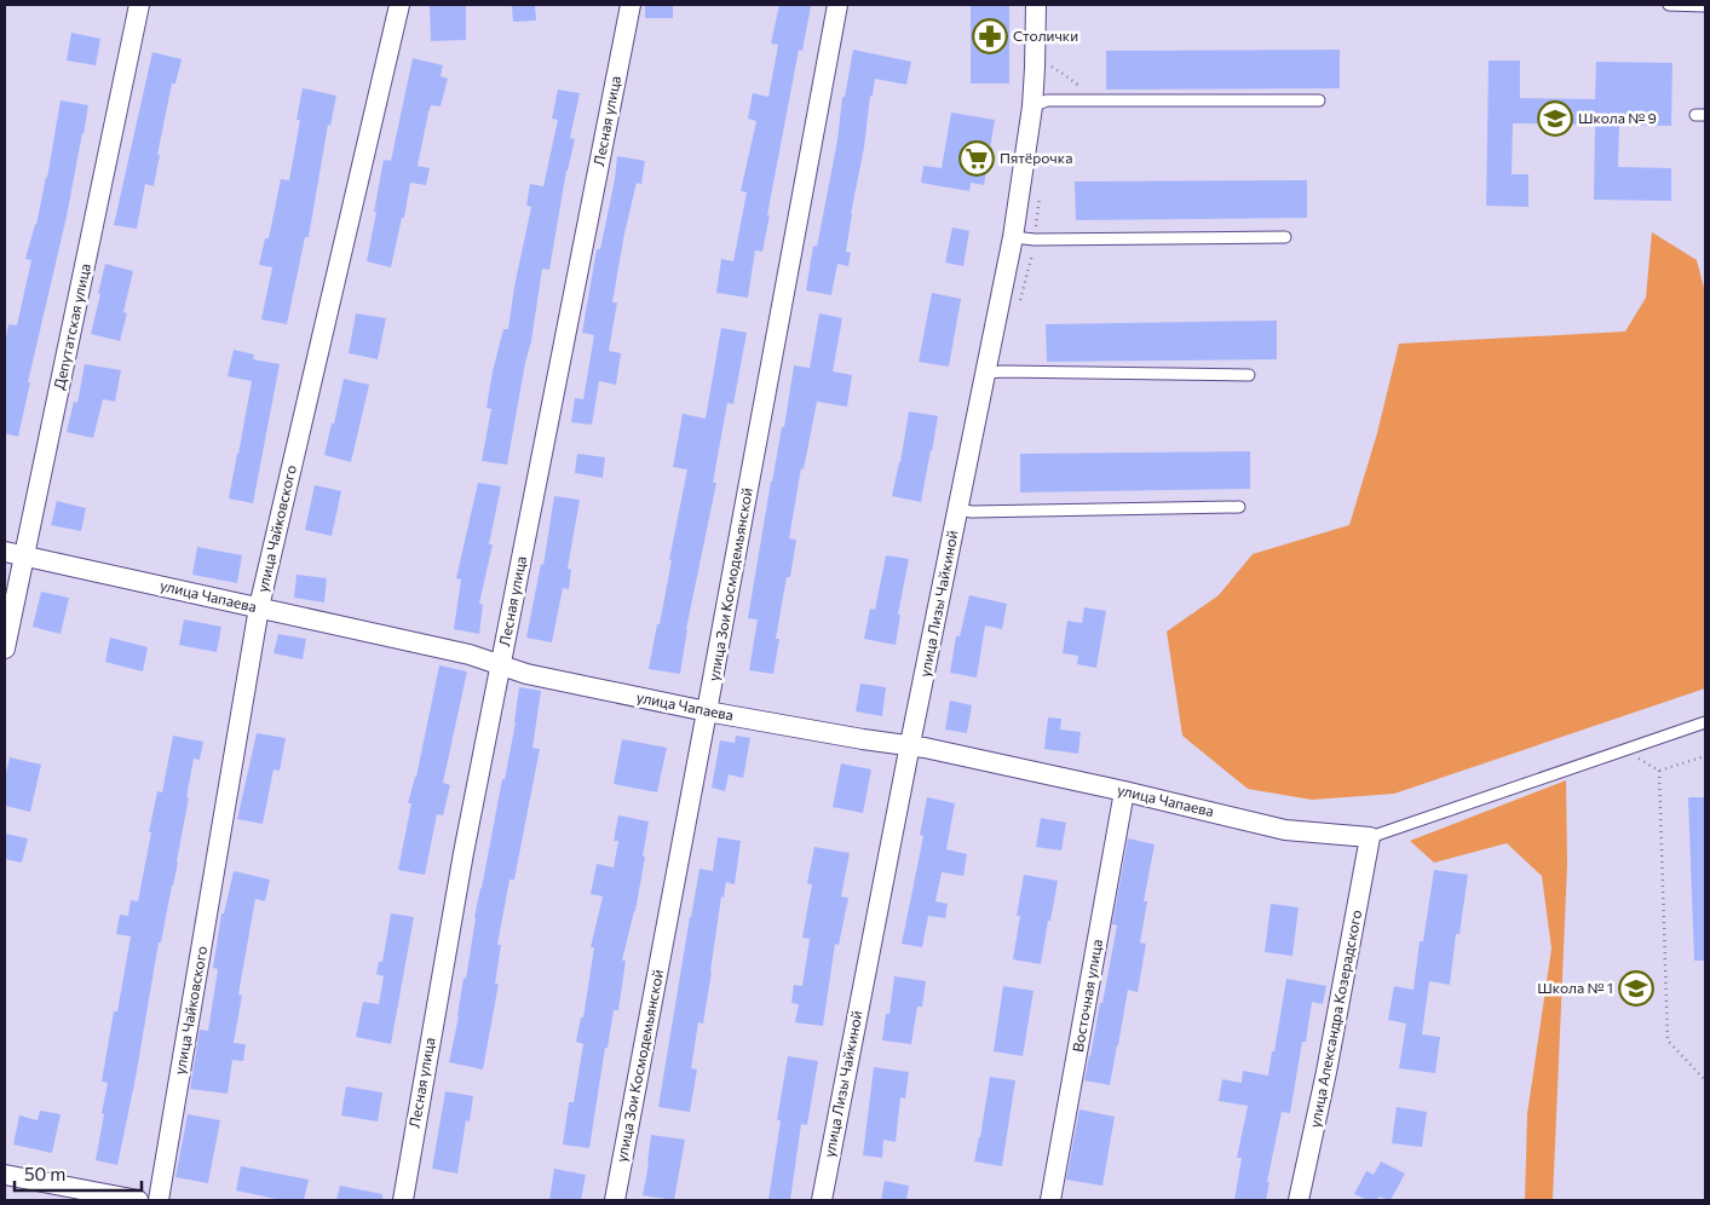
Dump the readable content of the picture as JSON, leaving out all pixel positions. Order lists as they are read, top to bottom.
{
  "streets": {
    "street": [
      "Лесная улица",
      "Депутатская улица",
      "улица Чайковского",
      "улица Зои Космодемьянской",
      "улица Чапаева",
      "улица Лизы Чайкиной",
      "Восточная улица",
      "улица Александра Козерадского"
    ]
  },
  "crossings": [
    ["Лесная улица", "улица Чапаева"],
    ["Депутатская улица", "улица Чапаева"],
    ["улица Чайковского", "улица Чапаева"],
    ["улица Зои Космодемьянской", "улица Чапаева"],
    ["улица Чапаева", "улица Лизы Чайкиной"],
    ["улица Чапаева", "Восточная улица"],
    ["улица Чапаева", "улица Александра Козерадского"]
  ],
  "places": {
    "pharmacy": ["Столички"],
    "school or university": ["Школа № 9", "Школа № 1"],
    "supermarket": ["Пятёрочка"]
  },
  "scale_bar": "50 m"
}
